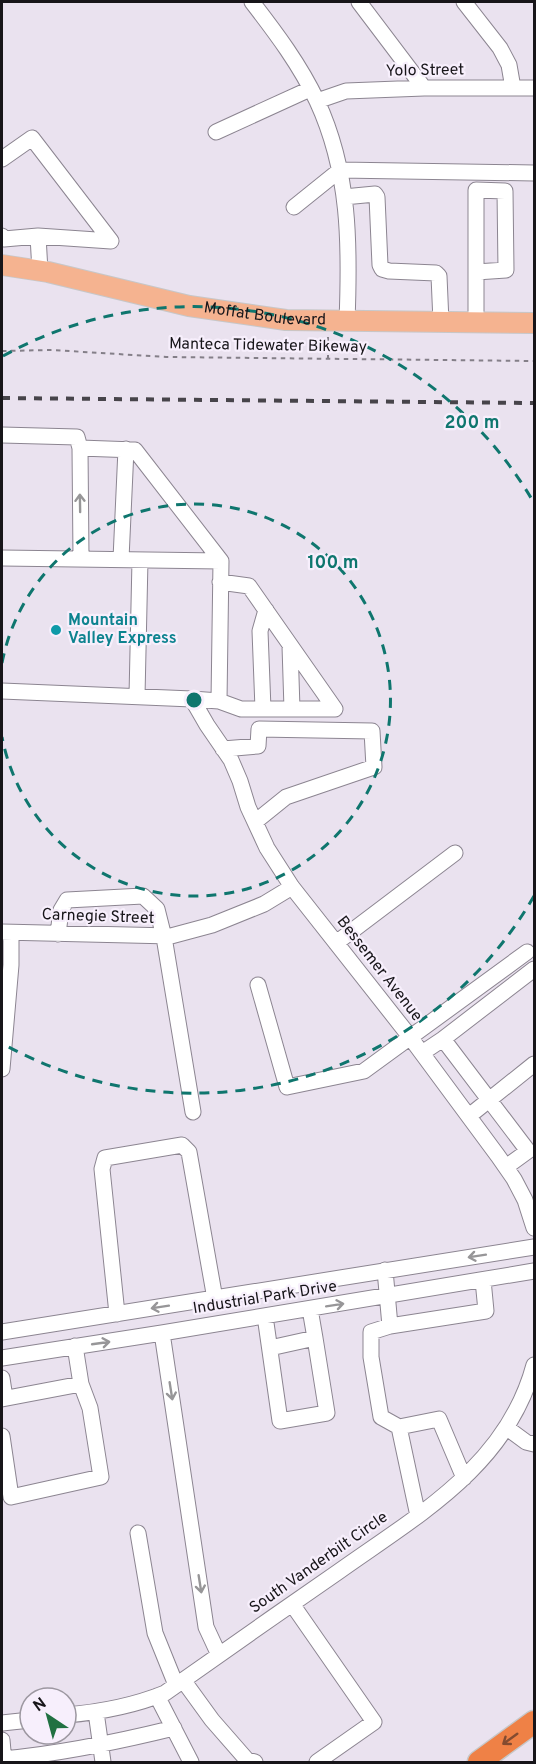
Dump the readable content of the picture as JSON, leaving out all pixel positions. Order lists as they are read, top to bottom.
{
  "streets": {
    "main road": ["Moffat Boulevard"],
    "street": [
      "Yolo Street",
      "Carnegie Street",
      "Bessemer Avenue",
      "Industrial Park Drive",
      "South Vanderbilt Circle"
    ],
    "path": ["Manteca Tidewater Bikeway"]
  },
  "crossings": [
    ["Carnegie Street", "Bessemer Avenue"]
  ],
  "places": ["Mountain Valley Express"],
  "north": "top left",
  "rings": ["200 m", "100 m"]
}
